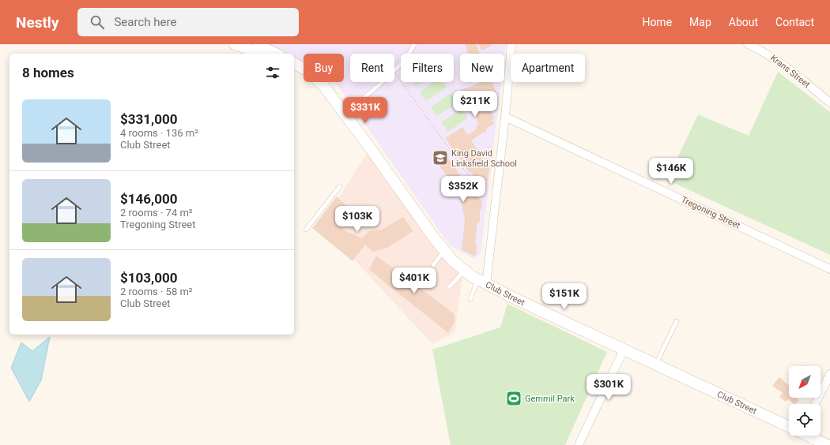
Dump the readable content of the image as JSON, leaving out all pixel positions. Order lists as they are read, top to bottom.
{
  "streets": {
    "main road": ["Club Street"],
    "street": ["Krans Street", "Tregoning Street"]
  },
  "places": {
    "school or university": ["King David Linksfield School"],
    "sports": ["Gemmil Park"]
  },
  "north": "bottom left",
  "page": {
    "header": "Nestly",
    "search": "Search here",
    "nav": [
      "Home",
      "Map",
      "About",
      "Contact"
    ],
    "chip": [
      "Buy",
      "Rent",
      "Filters",
      "New",
      "Apartment"
    ],
    "heading": "8 homes",
    "price": [
      "$211K",
      "$331K",
      "$146K",
      "$352K",
      "$103K",
      "$401K",
      "$151K",
      "$301K"
    ],
    "list": [
      {
        "name": "$331,000",
        "note": "4 rooms · 136 m² · Club Street"
      },
      {
        "name": "$146,000",
        "note": "2 rooms · 74 m² · Tregoning Street"
      },
      {
        "name": "$103,000",
        "note": "2 rooms · 58 m² · Club Street"
      }
    ]
  }
}
